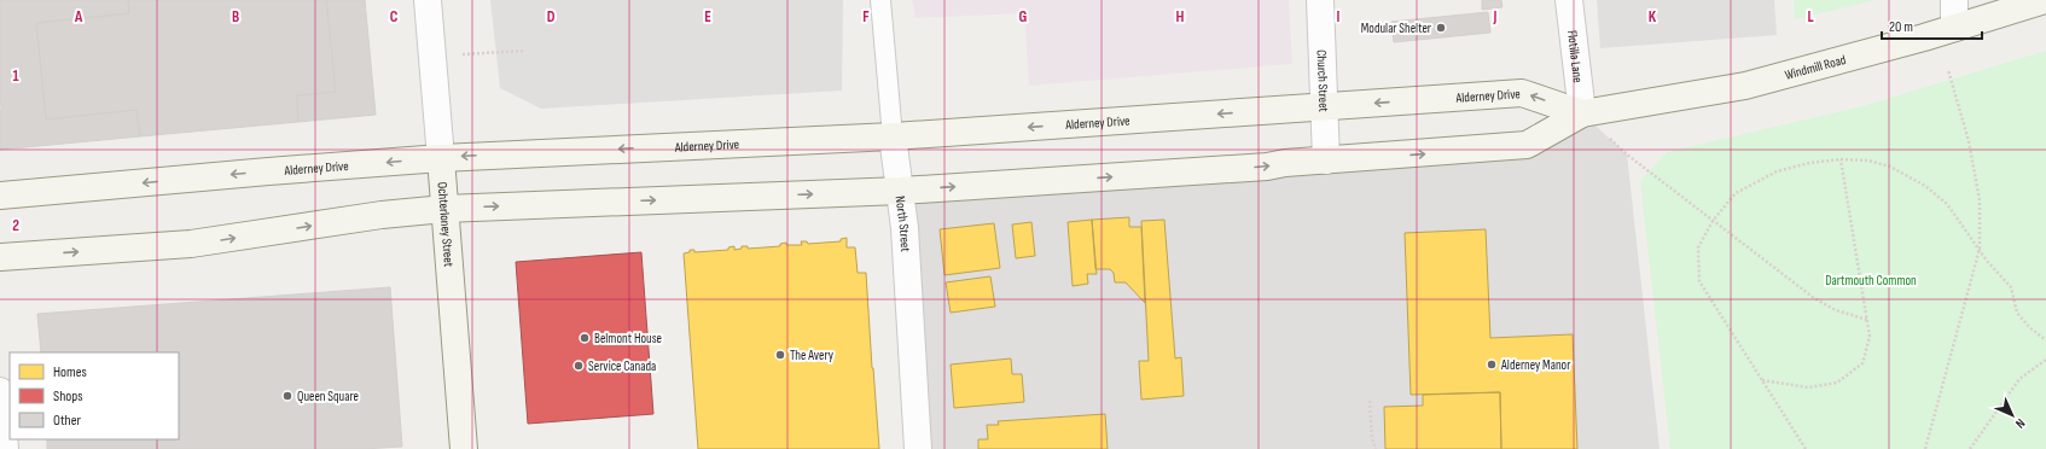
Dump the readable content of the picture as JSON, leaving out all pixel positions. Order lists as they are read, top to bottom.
{
  "streets": {
    "main road": ["Windmill Road", "Alderney Drive", "Ochterloney Street"],
    "street": ["Flotilla Lane", "Church Street", "North Street"]
  },
  "crossings": [
    ["Flotilla Lane", "Windmill Road"],
    ["Flotilla Lane", "Alderney Drive"],
    ["Windmill Road", "Alderney Drive"],
    ["Church Street", "Alderney Drive"],
    ["Alderney Drive", "Ochterloney Street"],
    ["Alderney Drive", "North Street"]
  ],
  "parks": ["Dartmouth Common"],
  "places": [
    "Modular Shelter",
    "Belmont House",
    "The Avery",
    "Alderney Manor",
    "Service Canada",
    "Queen Square"
  ],
  "legend": ["Homes", "Shops", "Other"],
  "scale_bar": "20 m",
  "north": "bottom right",
  "grid": {
    "columns": [
      "A",
      "B",
      "C",
      "D",
      "E",
      "F",
      "G",
      "H",
      "I",
      "J",
      "K",
      "L"
    ],
    "rows": ["1", "2"]
  }
}
